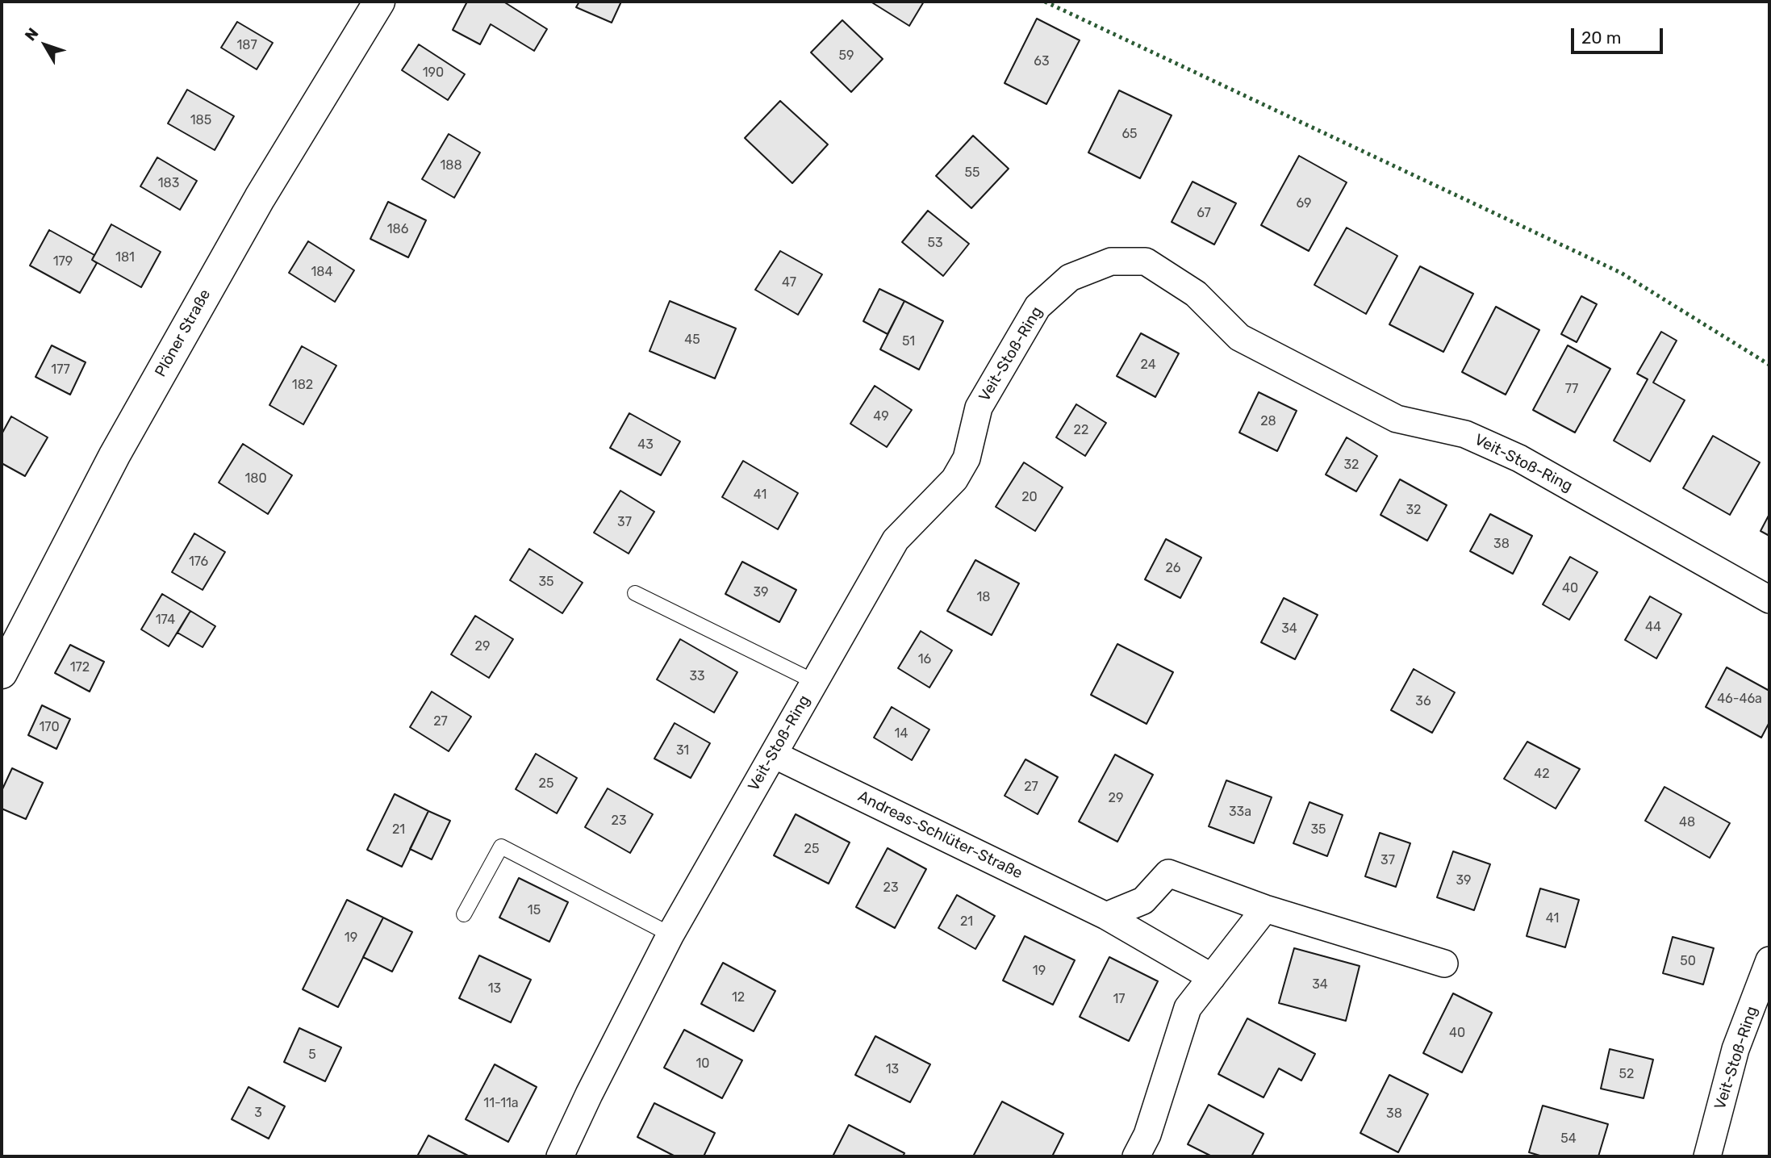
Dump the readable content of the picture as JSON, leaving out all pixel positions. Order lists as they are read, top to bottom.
{
  "streets": {
    "main road": ["Plöner Straße"],
    "street": ["Veit-Stoß-Ring", "Andreas-Schlüter-Straße"]
  },
  "crossings": [
    ["Veit-Stoß-Ring", "Andreas-Schlüter-Straße"]
  ],
  "house_numbers": [
    "187",
    "59",
    "63",
    "190",
    "185",
    "65",
    "188",
    "55",
    "183",
    "69",
    "67",
    "186",
    "53",
    "181",
    "179",
    "184",
    "47",
    "45",
    "51",
    "24",
    "177",
    "182",
    "77",
    "49",
    "28",
    "22",
    "43",
    "32",
    "180",
    "41",
    "20",
    "32",
    "37",
    "38",
    "176",
    "26",
    "35",
    "40",
    "39",
    "18",
    "174",
    "44",
    "34",
    "29",
    "16",
    "172",
    "33",
    "46-46a",
    "36",
    "27",
    "170",
    "14",
    "31",
    "42",
    "25",
    "27",
    "29",
    "33a",
    "23",
    "48",
    "21",
    "35",
    "25",
    "37",
    "39",
    "23",
    "15",
    "41",
    "21",
    "19",
    "50",
    "19",
    "34",
    "13",
    "12",
    "17",
    "40",
    "5",
    "10",
    "13",
    "52",
    "11-11a",
    "3",
    "38",
    "54"
  ],
  "scale_bar": "20 m",
  "north": "top left"
}
